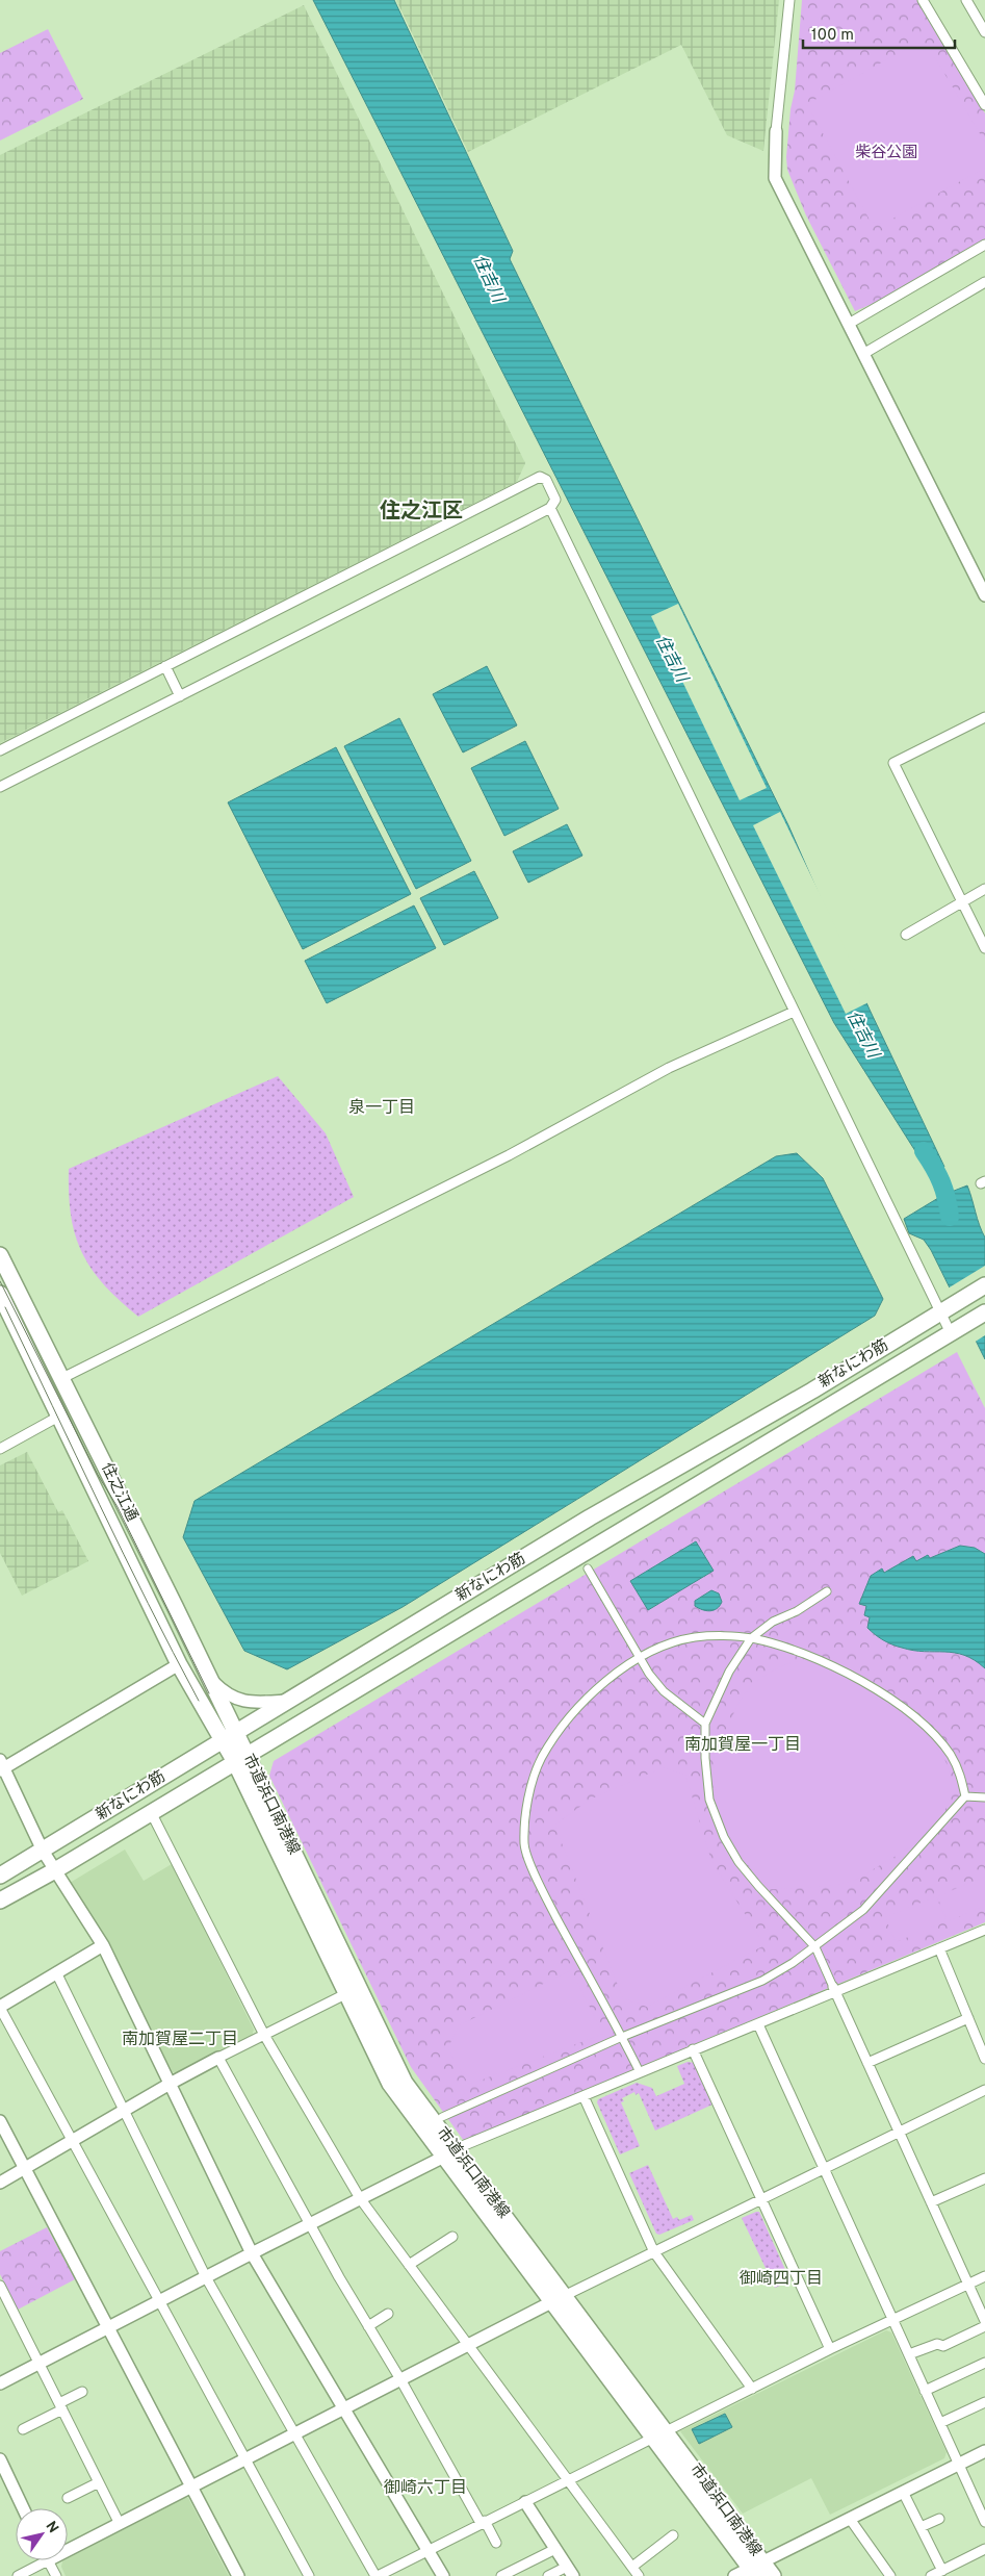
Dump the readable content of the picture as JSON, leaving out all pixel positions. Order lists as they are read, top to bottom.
{
  "streets": {
    "main road": ["新なにわ筋", "住之江通", "市道浜口南港線"]
  },
  "crossings": [
    ["新なにわ筋", "住之江通"],
    ["新なにわ筋", "市道浜口南港線"],
    ["住之江通", "市道浜口南港線"]
  ],
  "districts": [
    "住之江区",
    "泉一丁目",
    "南加賀屋一丁目",
    "南加賀屋二丁目",
    "御崎四丁目",
    "御崎六丁目"
  ],
  "water": ["住吉川"],
  "parks": ["柴谷公園"],
  "scale_bar": "100 m",
  "north": "top right"
}
